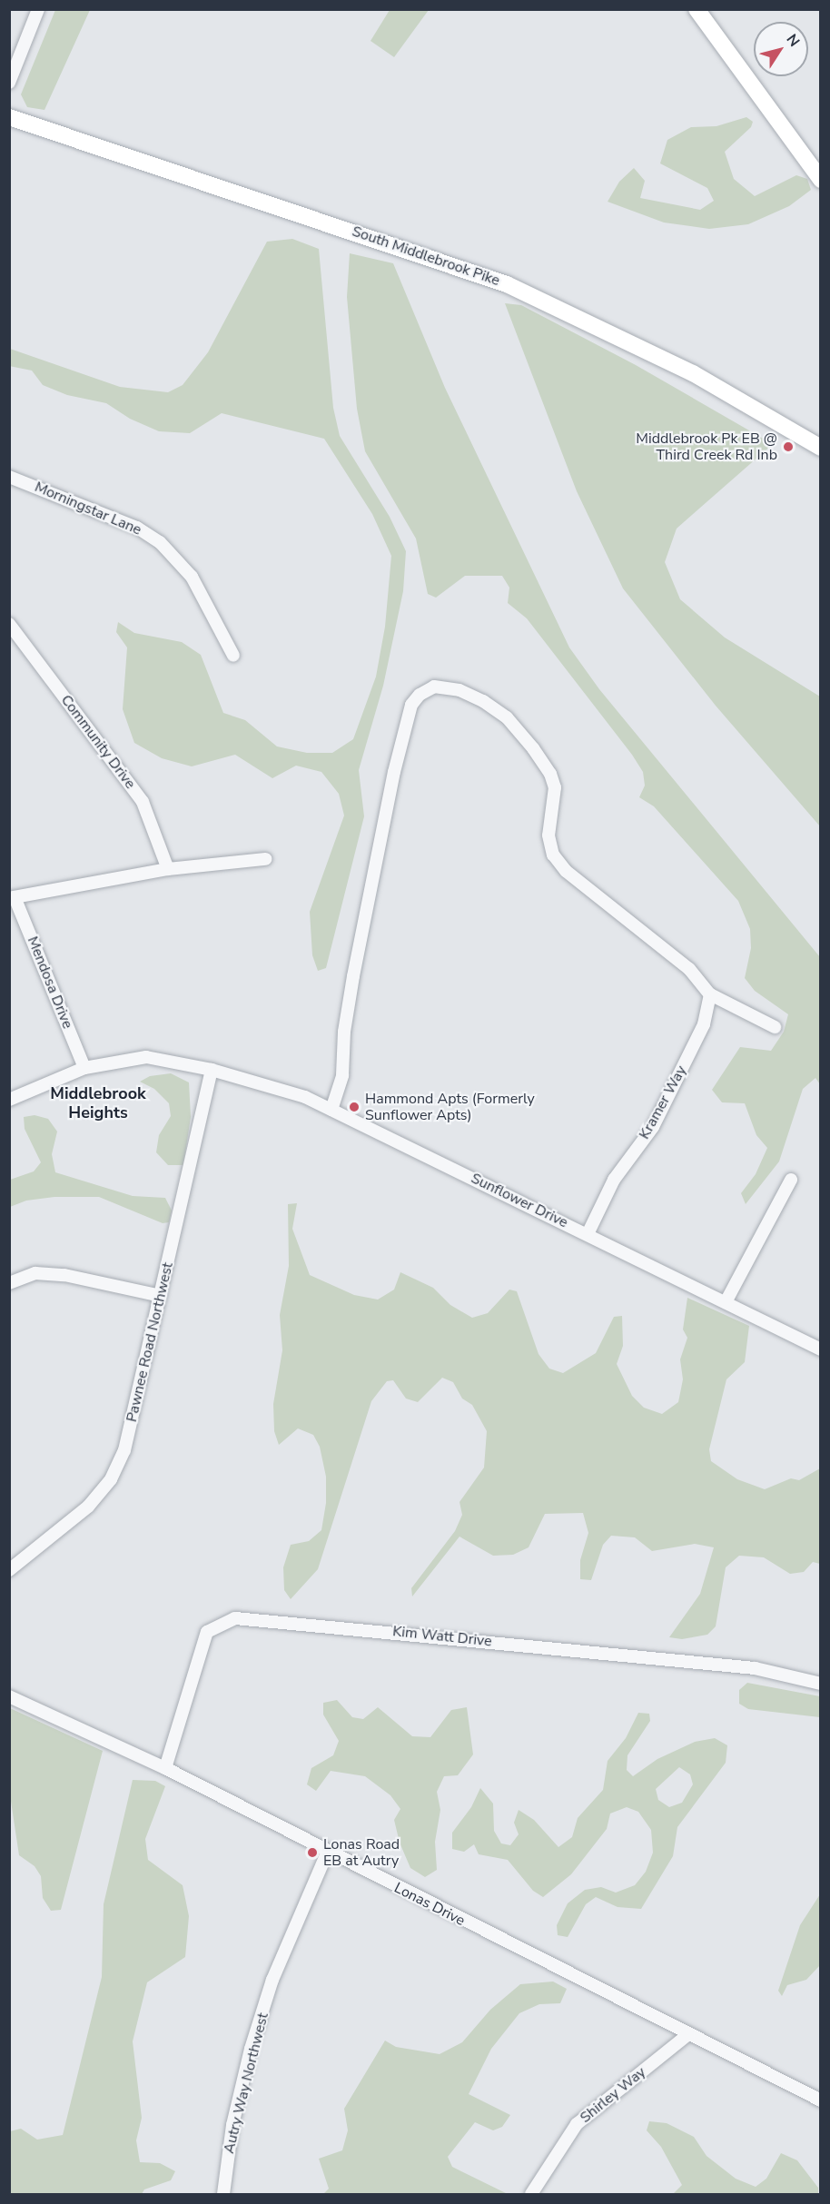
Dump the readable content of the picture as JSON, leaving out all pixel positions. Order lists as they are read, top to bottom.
{
  "streets": {
    "main road": ["South Middlebrook Pike"],
    "street": [
      "Morningstar Lane",
      "Community Drive",
      "Mendosa Drive",
      "Kramer Way",
      "Sunflower Drive",
      "Pawnee Road Northwest",
      "Kim Watt Drive",
      "Lonas Drive",
      "Autry Way Northwest",
      "Shirley Way"
    ]
  },
  "crossings": [
    ["Mendosa Drive", "Sunflower Drive"],
    ["Kramer Way", "Sunflower Drive"],
    ["Sunflower Drive", "Pawnee Road Northwest"],
    ["Kim Watt Drive", "Lonas Drive"],
    ["Lonas Drive", "Autry Way Northwest"],
    ["Lonas Drive", "Shirley Way"]
  ],
  "districts": ["Middlebrook Heights"],
  "places": ["Middlebrook Pk EB @ Third Creek Rd Inb", "Hammond Apts (Formerly Sunflower Apts)", "Lonas Road EB at Autry"],
  "north": "top right"
}
